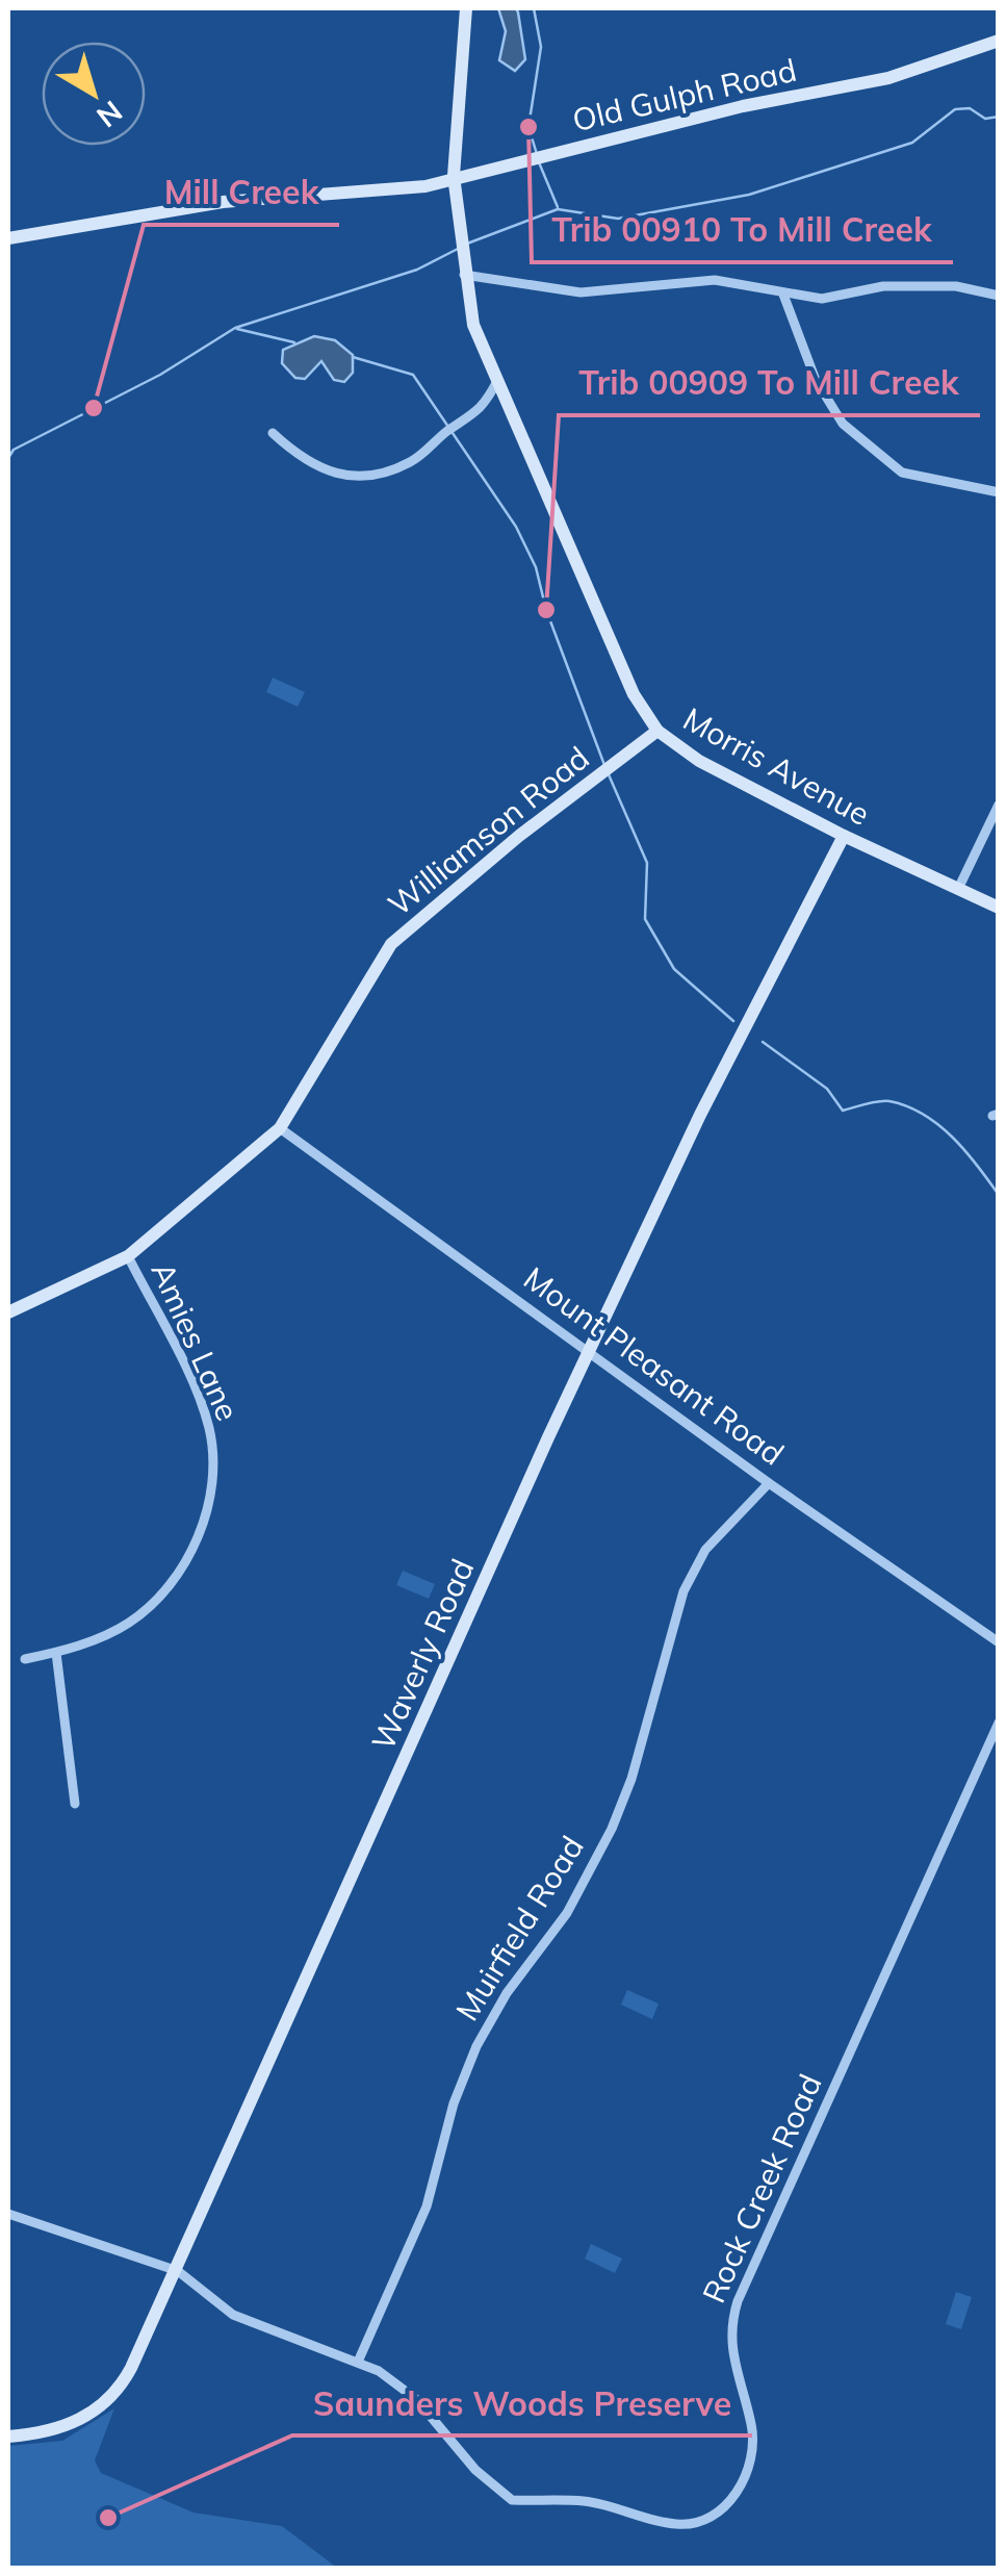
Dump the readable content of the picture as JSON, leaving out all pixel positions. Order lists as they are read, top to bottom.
{
  "streets": {
    "street": [
      "Old Gulph Road",
      "Morris Avenue",
      "Williamson Road",
      "Amies Lane",
      "Mount Pleasant Road",
      "Waverly Road",
      "Muirfield Road",
      "Rock Creek Road"
    ]
  },
  "crossings": [
    ["Old Gulph Road", "Morris Avenue"],
    ["Morris Avenue", "Williamson Road"],
    ["Morris Avenue", "Waverly Road"],
    ["Williamson Road", "Amies Lane"],
    ["Williamson Road", "Mount Pleasant Road"],
    ["Mount Pleasant Road", "Waverly Road"],
    ["Mount Pleasant Road", "Muirfield Road"],
    ["Waverly Road", "Rock Creek Road"],
    ["Muirfield Road", "Rock Creek Road"]
  ],
  "places": [
    "Trib 00910 To Mill Creek",
    "Mill Creek",
    "Trib 00909 To Mill Creek",
    "Saunders Woods Preserve"
  ],
  "north": "bottom right"
}
